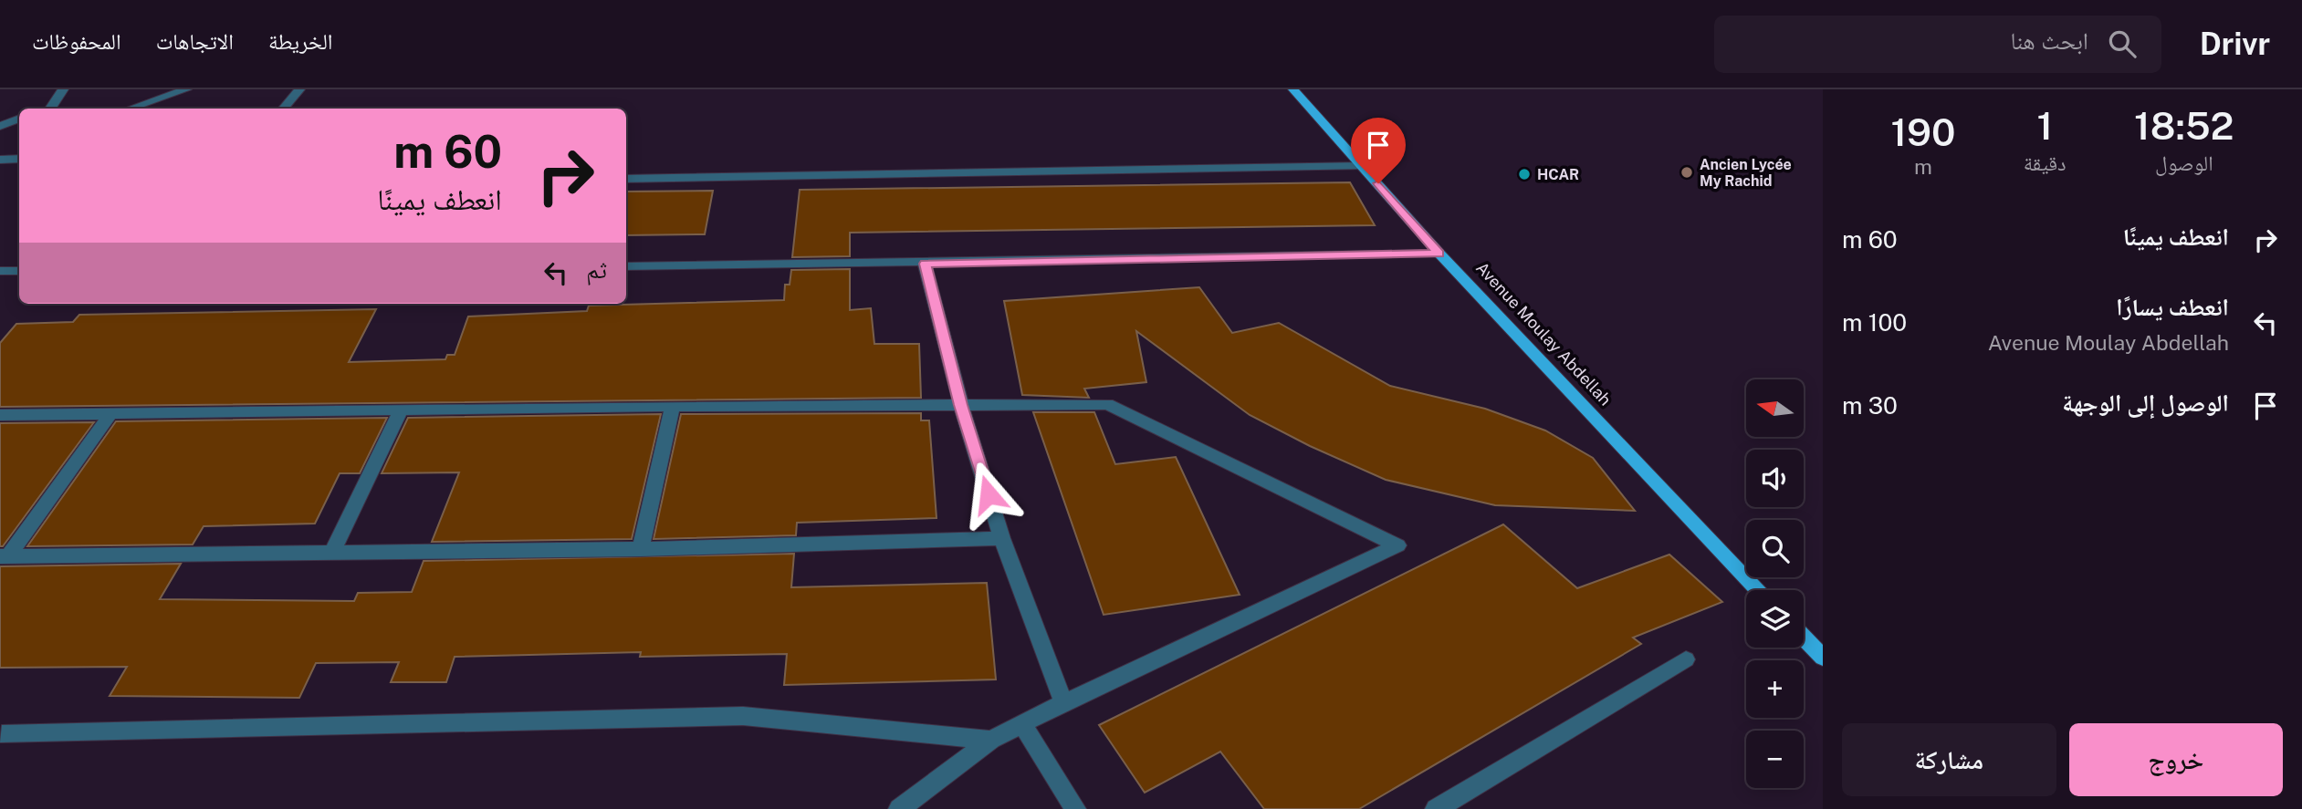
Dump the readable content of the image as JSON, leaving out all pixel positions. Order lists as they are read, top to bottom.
{
  "streets": {
    "main road": ["Avenue Moulay Abdellah"]
  },
  "places": ["Ancien Lycée My Rachid", "HCAR"],
  "north": "left",
  "page": {
    "header": "Drivr",
    "search": "ابحث هنا",
    "nav": ["الخريطة", "الاتجاهات", "المحفوظات"],
    "eta": [
      "18:52",
      "الوصول",
      "1",
      "دقيقة",
      "190",
      "m"
    ],
    "turn": ["60 m", "انعطف يمينًا"],
    "list": [
      {
        "name": "انعطف يمينًا",
        "value": "60 m"
      },
      {
        "name": "انعطف يسارًا",
        "note": "Avenue Moulay Abdellah",
        "value": "100 m"
      },
      {
        "name": "الوصول إلى الوجهة",
        "value": "30 m"
      }
    ],
    "then": "ثم",
    "map_buttons": ["+", "−"],
    "buttons": ["خروج", "مشاركة"]
  }
}
